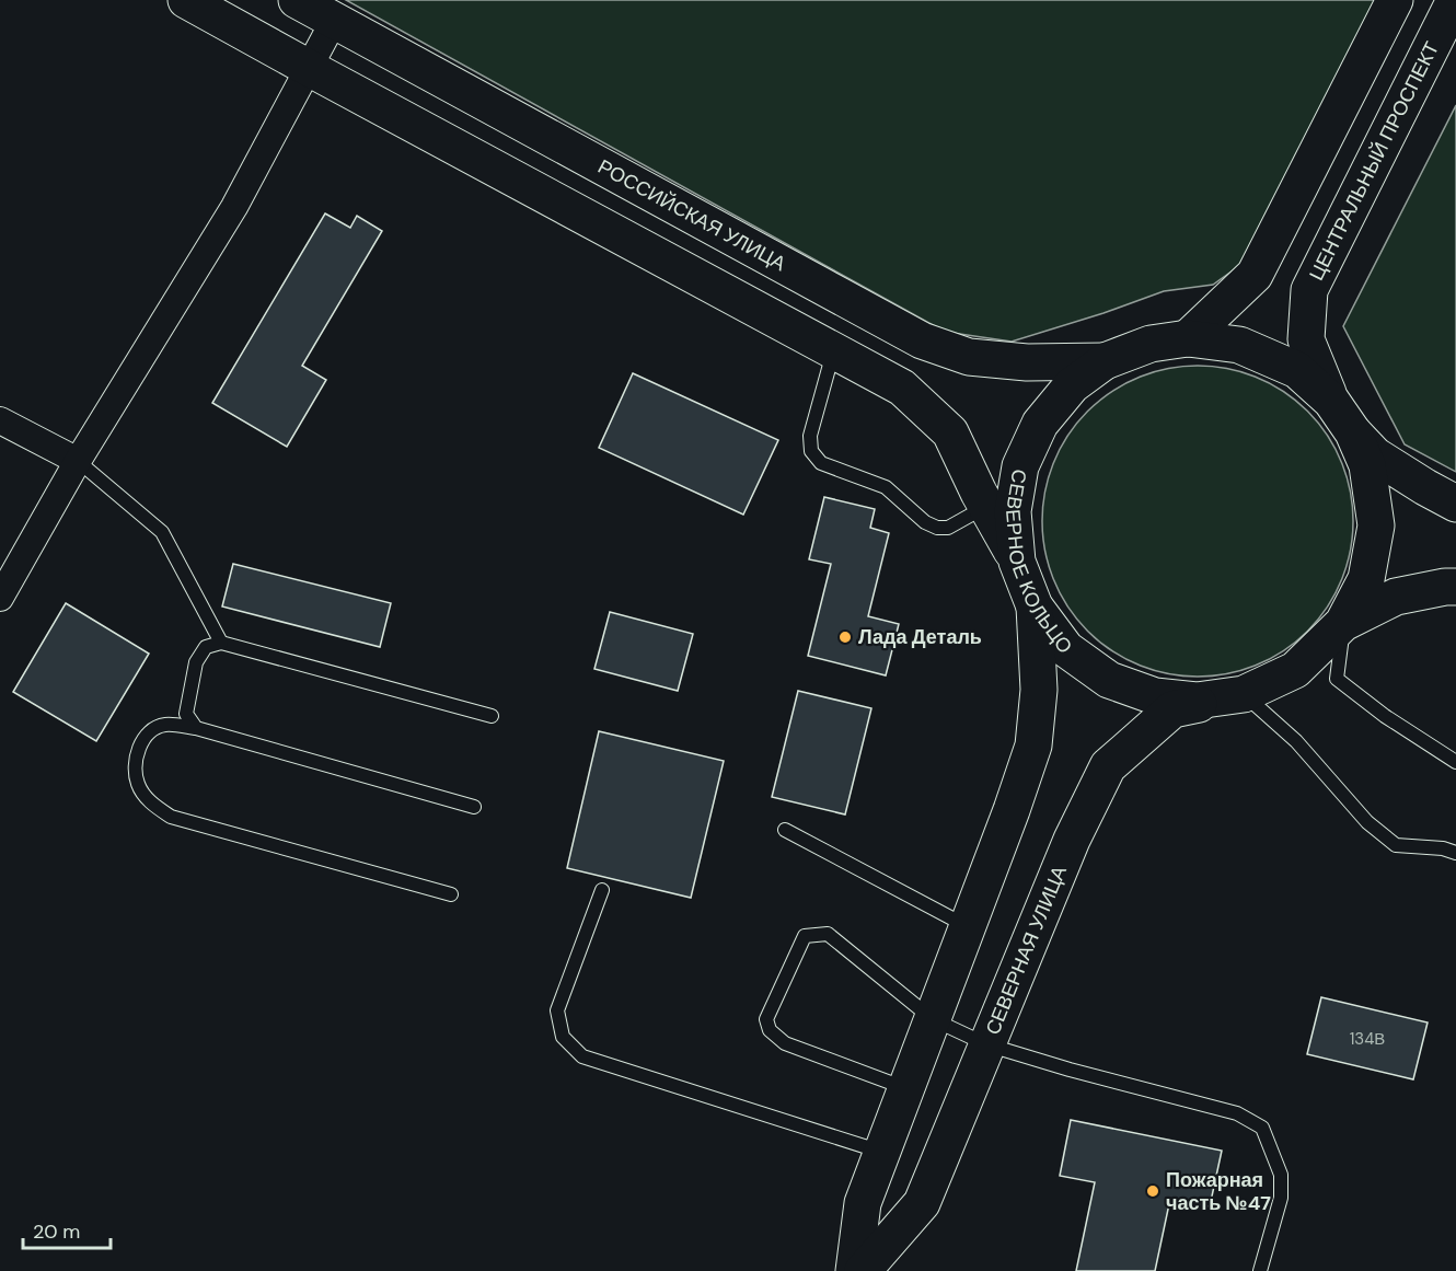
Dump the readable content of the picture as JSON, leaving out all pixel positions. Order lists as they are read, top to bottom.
{
  "streets": {
    "street": [
      "ЦЕНТРАЛЬНЫЙ ПРОСПЕКТ",
      "РОССИЙСКАЯ УЛИЦА",
      "СЕВЕРНОЕ КОЛЬЦО",
      "СЕВЕРНАЯ УЛИЦА"
    ]
  },
  "crossings": [
    ["ЦЕНТРАЛЬНЫЙ ПРОСПЕКТ", "СЕВЕРНОЕ КОЛЬЦО"],
    ["РОССИЙСКАЯ УЛИЦА", "СЕВЕРНОЕ КОЛЬЦО"],
    ["СЕВЕРНОЕ КОЛЬЦО", "СЕВЕРНАЯ УЛИЦА"]
  ],
  "places": ["Лада Деталь", "Пожарная часть №47"],
  "house_numbers": ["134В"],
  "scale_bar": "20 m"
}
